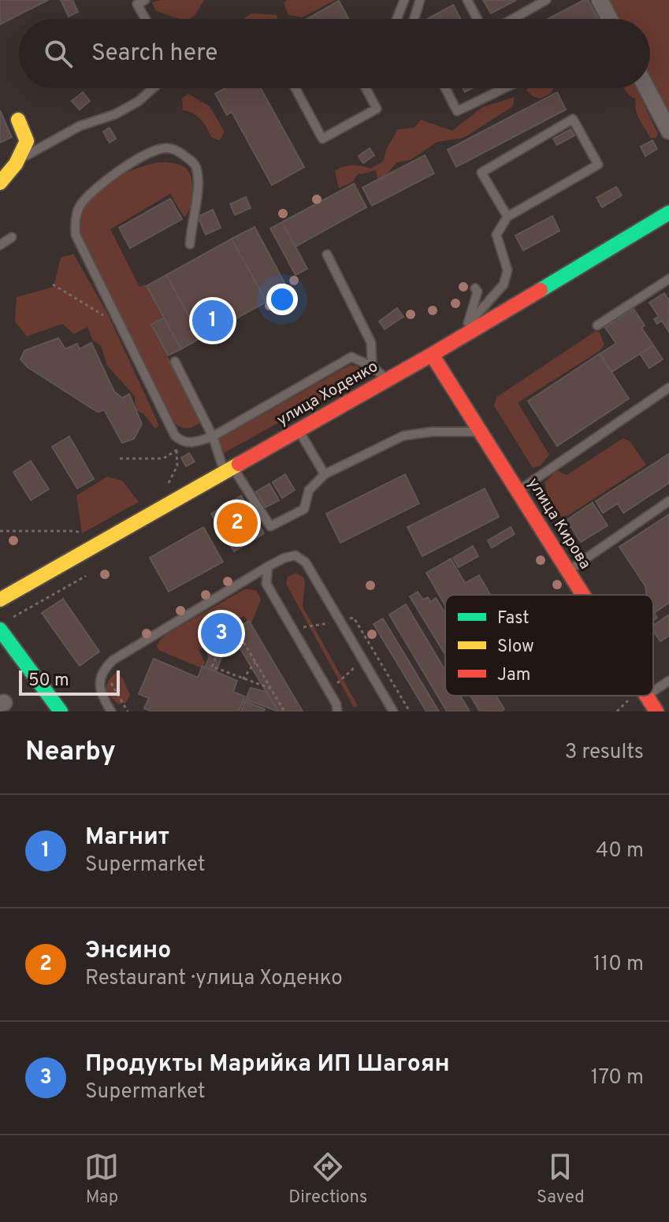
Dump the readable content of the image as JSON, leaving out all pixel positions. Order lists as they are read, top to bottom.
{
  "streets": {
    "street": ["улица Ходенко", "улица Кирова"]
  },
  "crossings": [
    ["улица Ходенко", "улица Кирова"]
  ],
  "legend": ["Fast", "Slow", "Jam"],
  "scale_bar": "50 m",
  "page": {
    "search": "Search here",
    "pins": ["1", "2", "3"],
    "scale": "50 m",
    "heading": ["Nearby", "3 results"],
    "list": [
      {
        "mark": "1",
        "name": "Магнит",
        "note": "Supermarket",
        "value": "40 m"
      },
      {
        "mark": "2",
        "name": "Энсино",
        "note": "Restaurant · улица Ходенко",
        "value": "110 m"
      },
      {
        "mark": "3",
        "name": "Продукты Марийка ИП Шагоян",
        "note": "Supermarket",
        "value": "170 m"
      }
    ],
    "nav": ["Map", "Directions", "Saved"]
  }
}
